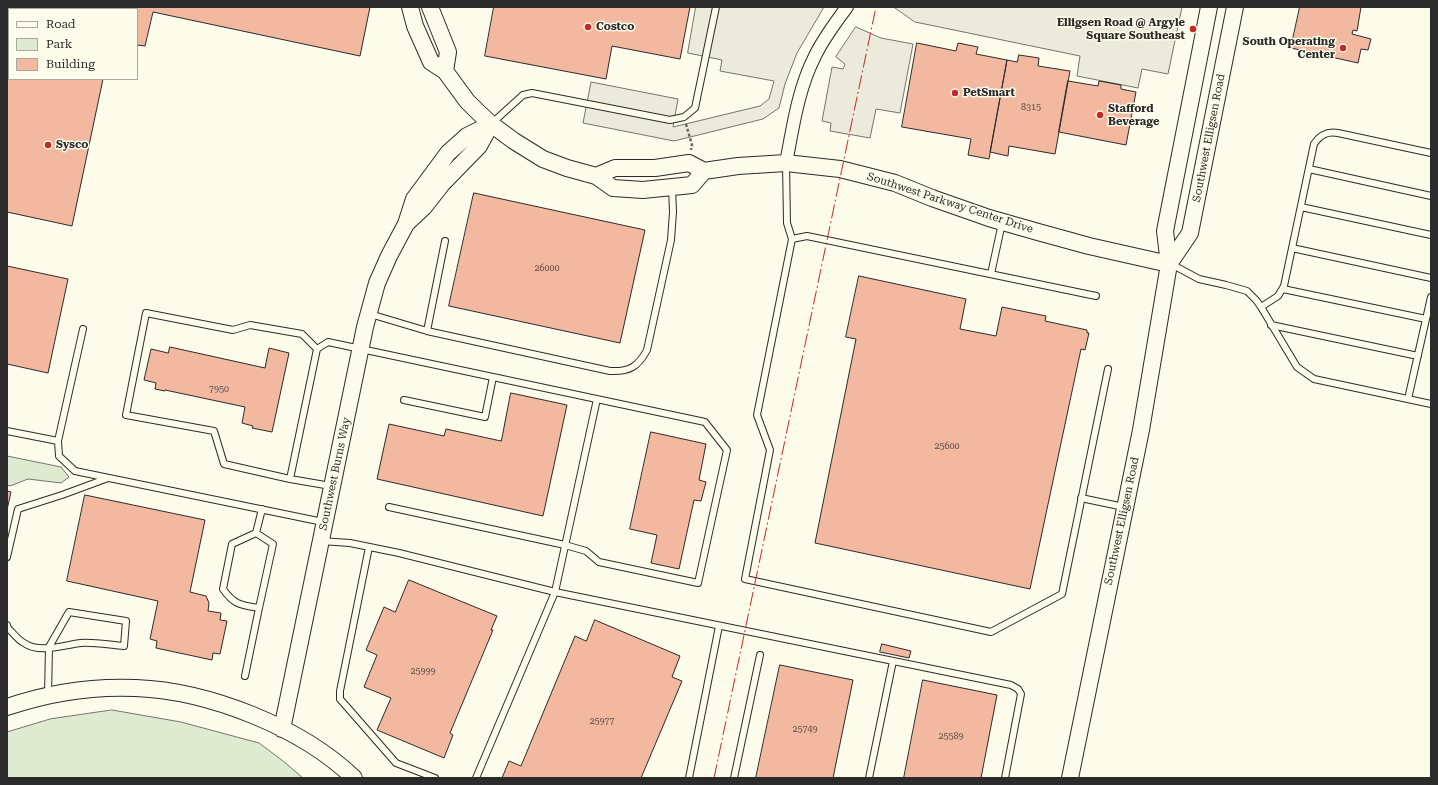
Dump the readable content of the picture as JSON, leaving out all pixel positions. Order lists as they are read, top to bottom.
{
  "streets": {
    "street": ["Southwest Elligsen Road", "Southwest Parkway Center Drive", "Southwest Burns Way"]
  },
  "crossings": [
    ["Southwest Elligsen Road", "Southwest Parkway Center Drive"]
  ],
  "places": [
    "Costco",
    "Elligsen Road @ Argyle Square Southeast",
    "South Operating Center",
    "PetSmart",
    "Stafford Beverage",
    "Sysco"
  ],
  "house_numbers": [
    "8315",
    "26000",
    "7950",
    "25600",
    "25999",
    "25977",
    "25749",
    "25589"
  ],
  "legend": ["Road", "Park", "Building"]
}
